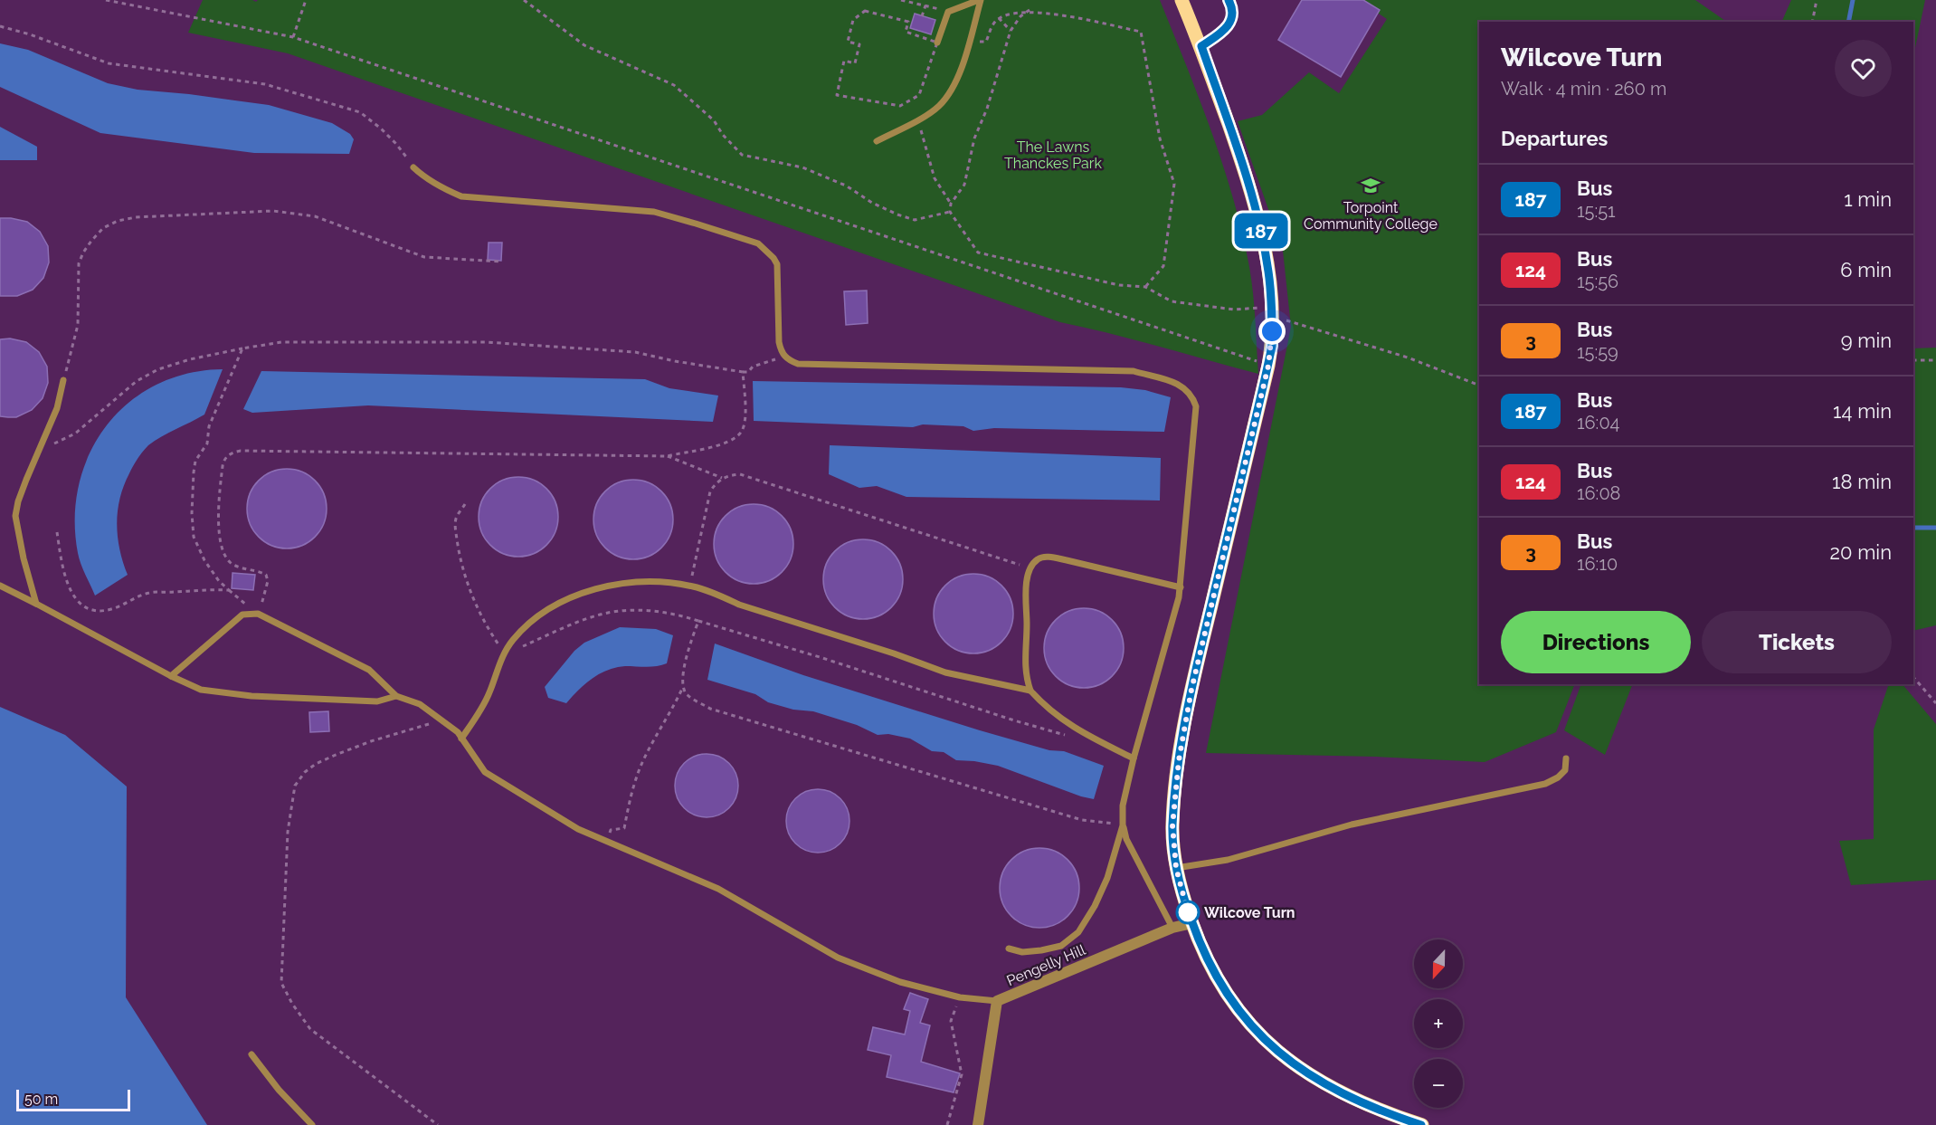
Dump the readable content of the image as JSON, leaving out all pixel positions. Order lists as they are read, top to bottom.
{
  "streets": {
    "street": ["Pengelly Hill"]
  },
  "parks": ["The Lawns Thanckes Park"],
  "places": {
    "school or university": ["Torpoint Community College"],
    "other": ["Wilcove Turn"]
  },
  "lines": ["bus line 187"],
  "scale_bar": "50 m",
  "north": "bottom",
  "page": {
    "on_map": "187",
    "heading": [
      ["Wilcove Turn", "Walk · 4 min · 260 m"],
      "Departures"
    ],
    "list": [
      {
        "mark": "187",
        "name": "Bus",
        "note": "15:51",
        "value": "1 min"
      },
      {
        "mark": "124",
        "name": "Bus",
        "note": "15:56",
        "value": "6 min"
      },
      {
        "mark": "3",
        "name": "Bus",
        "note": "15:59",
        "value": "9 min"
      },
      {
        "mark": "187",
        "name": "Bus",
        "note": "16:04",
        "value": "14 min"
      },
      {
        "mark": "124",
        "name": "Bus",
        "note": "16:08",
        "value": "18 min"
      },
      {
        "mark": "3",
        "name": "Bus",
        "note": "16:10",
        "value": "20 min"
      }
    ],
    "buttons": ["Directions", "Tickets"],
    "map_buttons": ["+", "−"],
    "scale": "50 m"
  }
}
